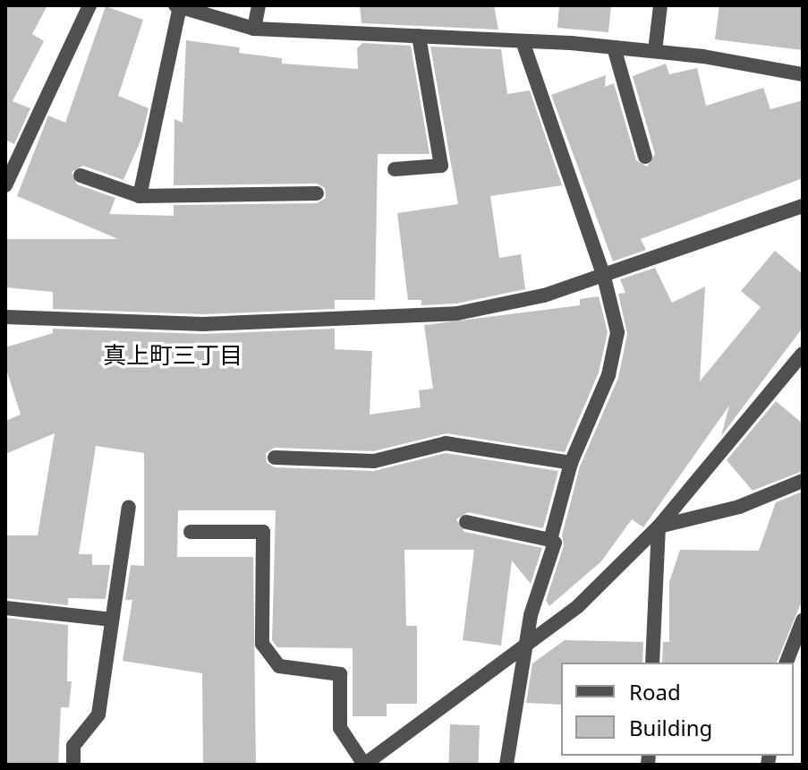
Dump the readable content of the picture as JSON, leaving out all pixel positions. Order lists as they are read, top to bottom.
{
  "districts": ["真上町三丁目"],
  "legend": ["Road", "Building"]
}
